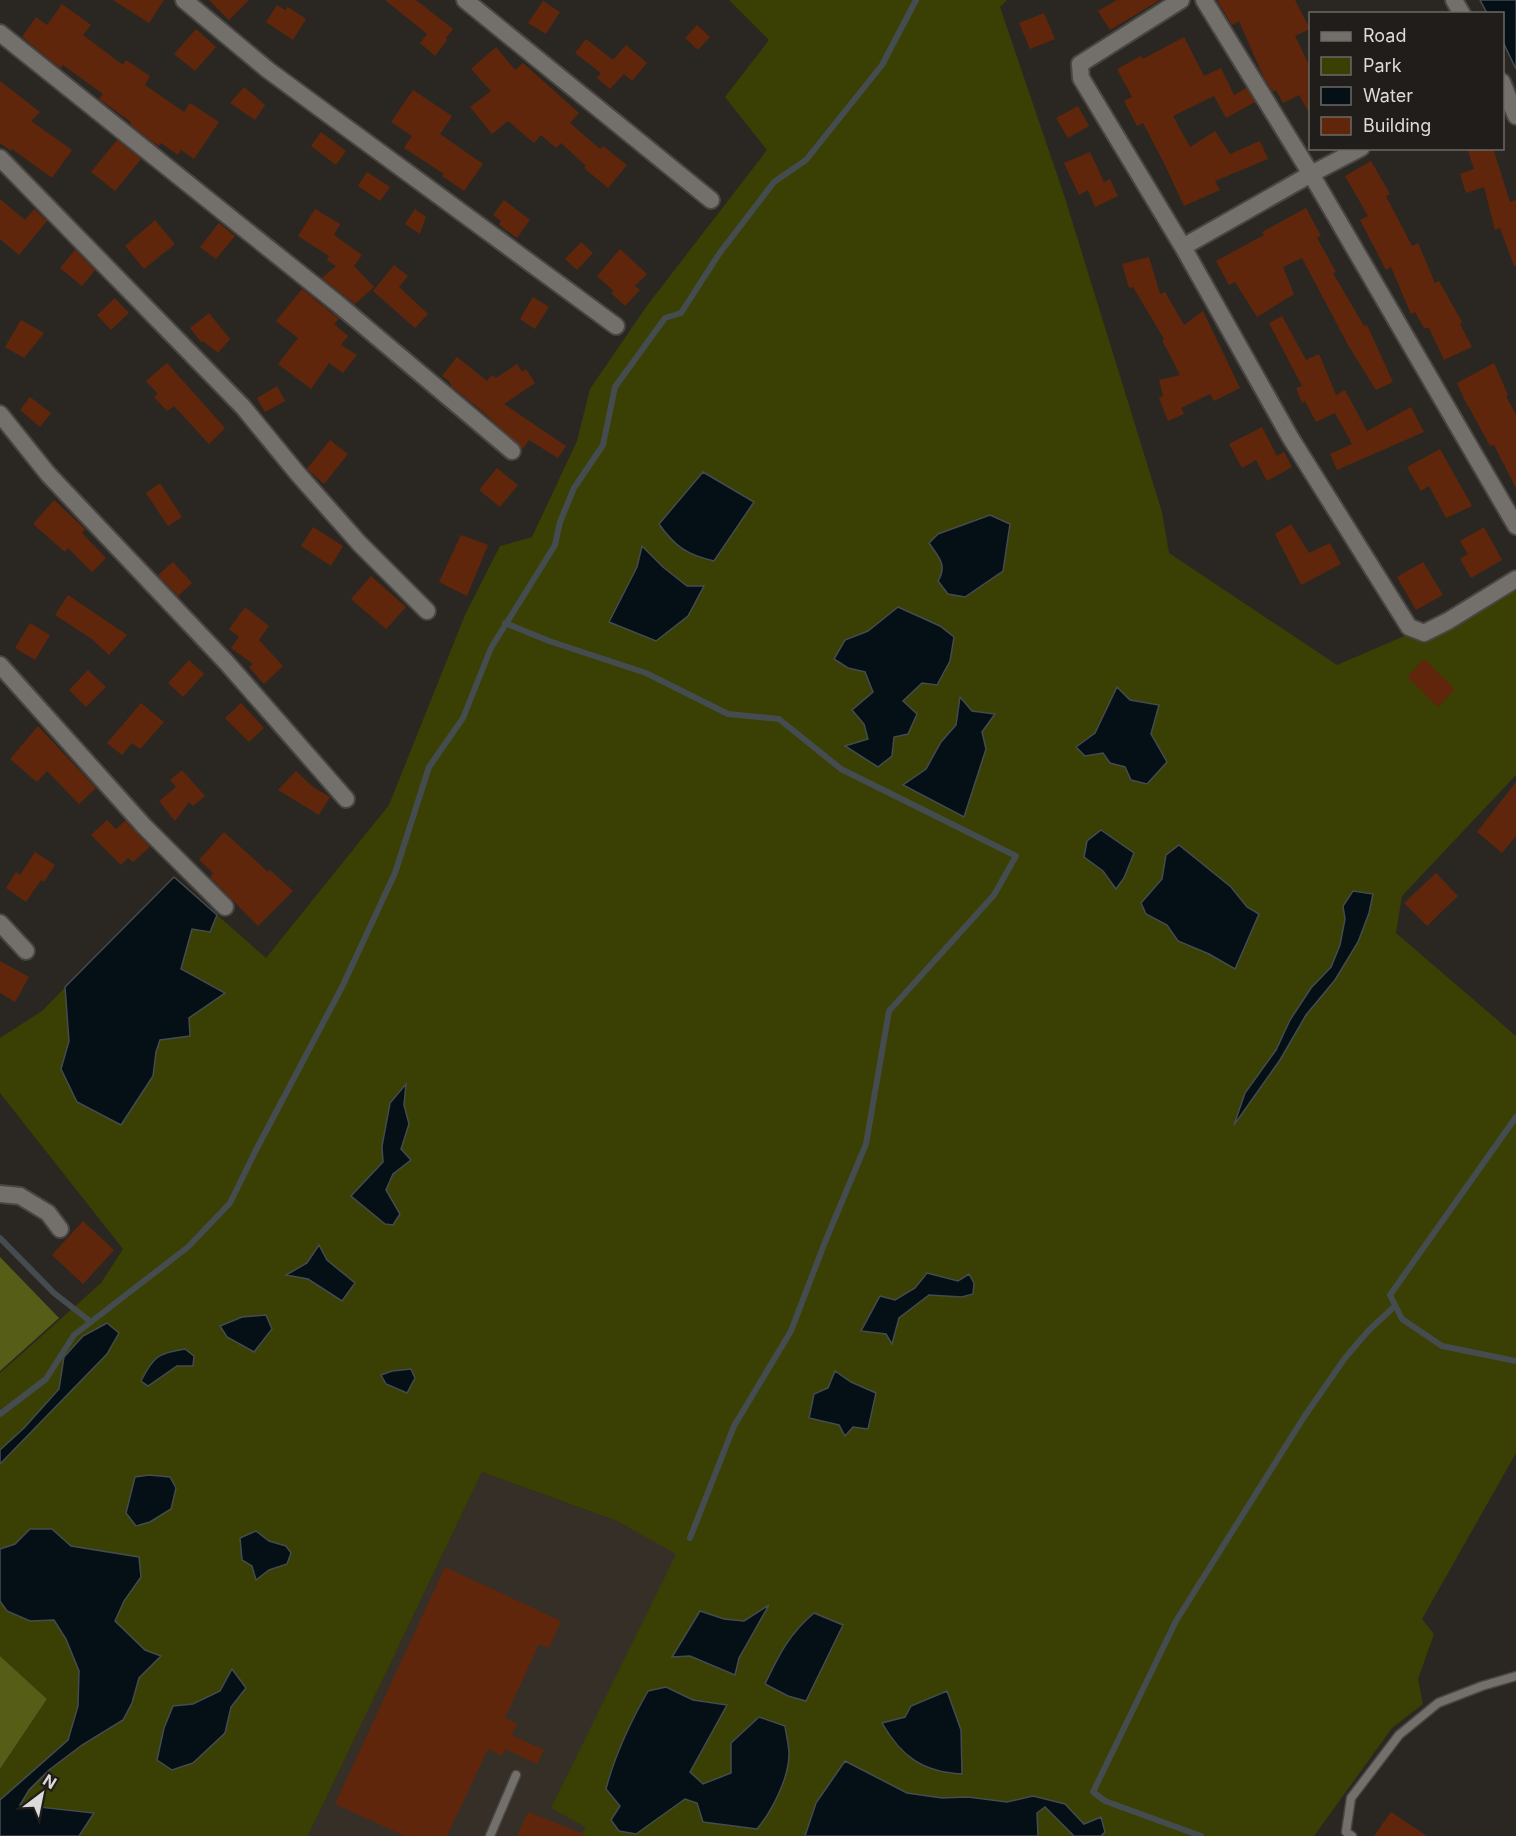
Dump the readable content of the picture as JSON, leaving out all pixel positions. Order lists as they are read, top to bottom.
{
  "legend": [
    "Road",
    "Park",
    "Water",
    "Building"
  ],
  "north": "top right"
}
